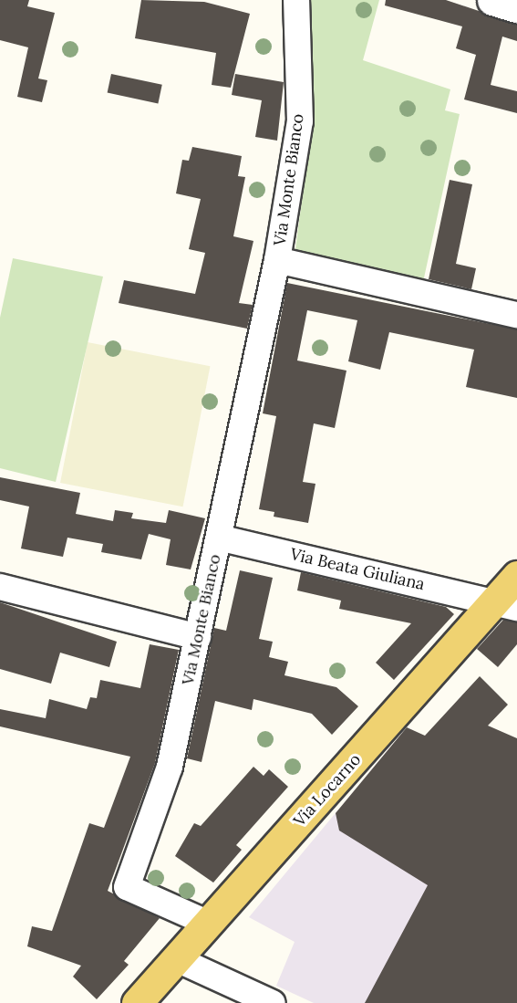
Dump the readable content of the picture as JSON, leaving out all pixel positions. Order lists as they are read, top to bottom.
{
  "streets": {
    "main road": ["Via Locarno"],
    "street": ["Via Monte Bianco", "Via Beata Giuliana"]
  },
  "crossings": [
    ["Via Monte Bianco", "Via Beata Giuliana"],
    ["Via Monte Bianco", "Via Locarno"],
    ["Via Beata Giuliana", "Via Locarno"]
  ]
}
